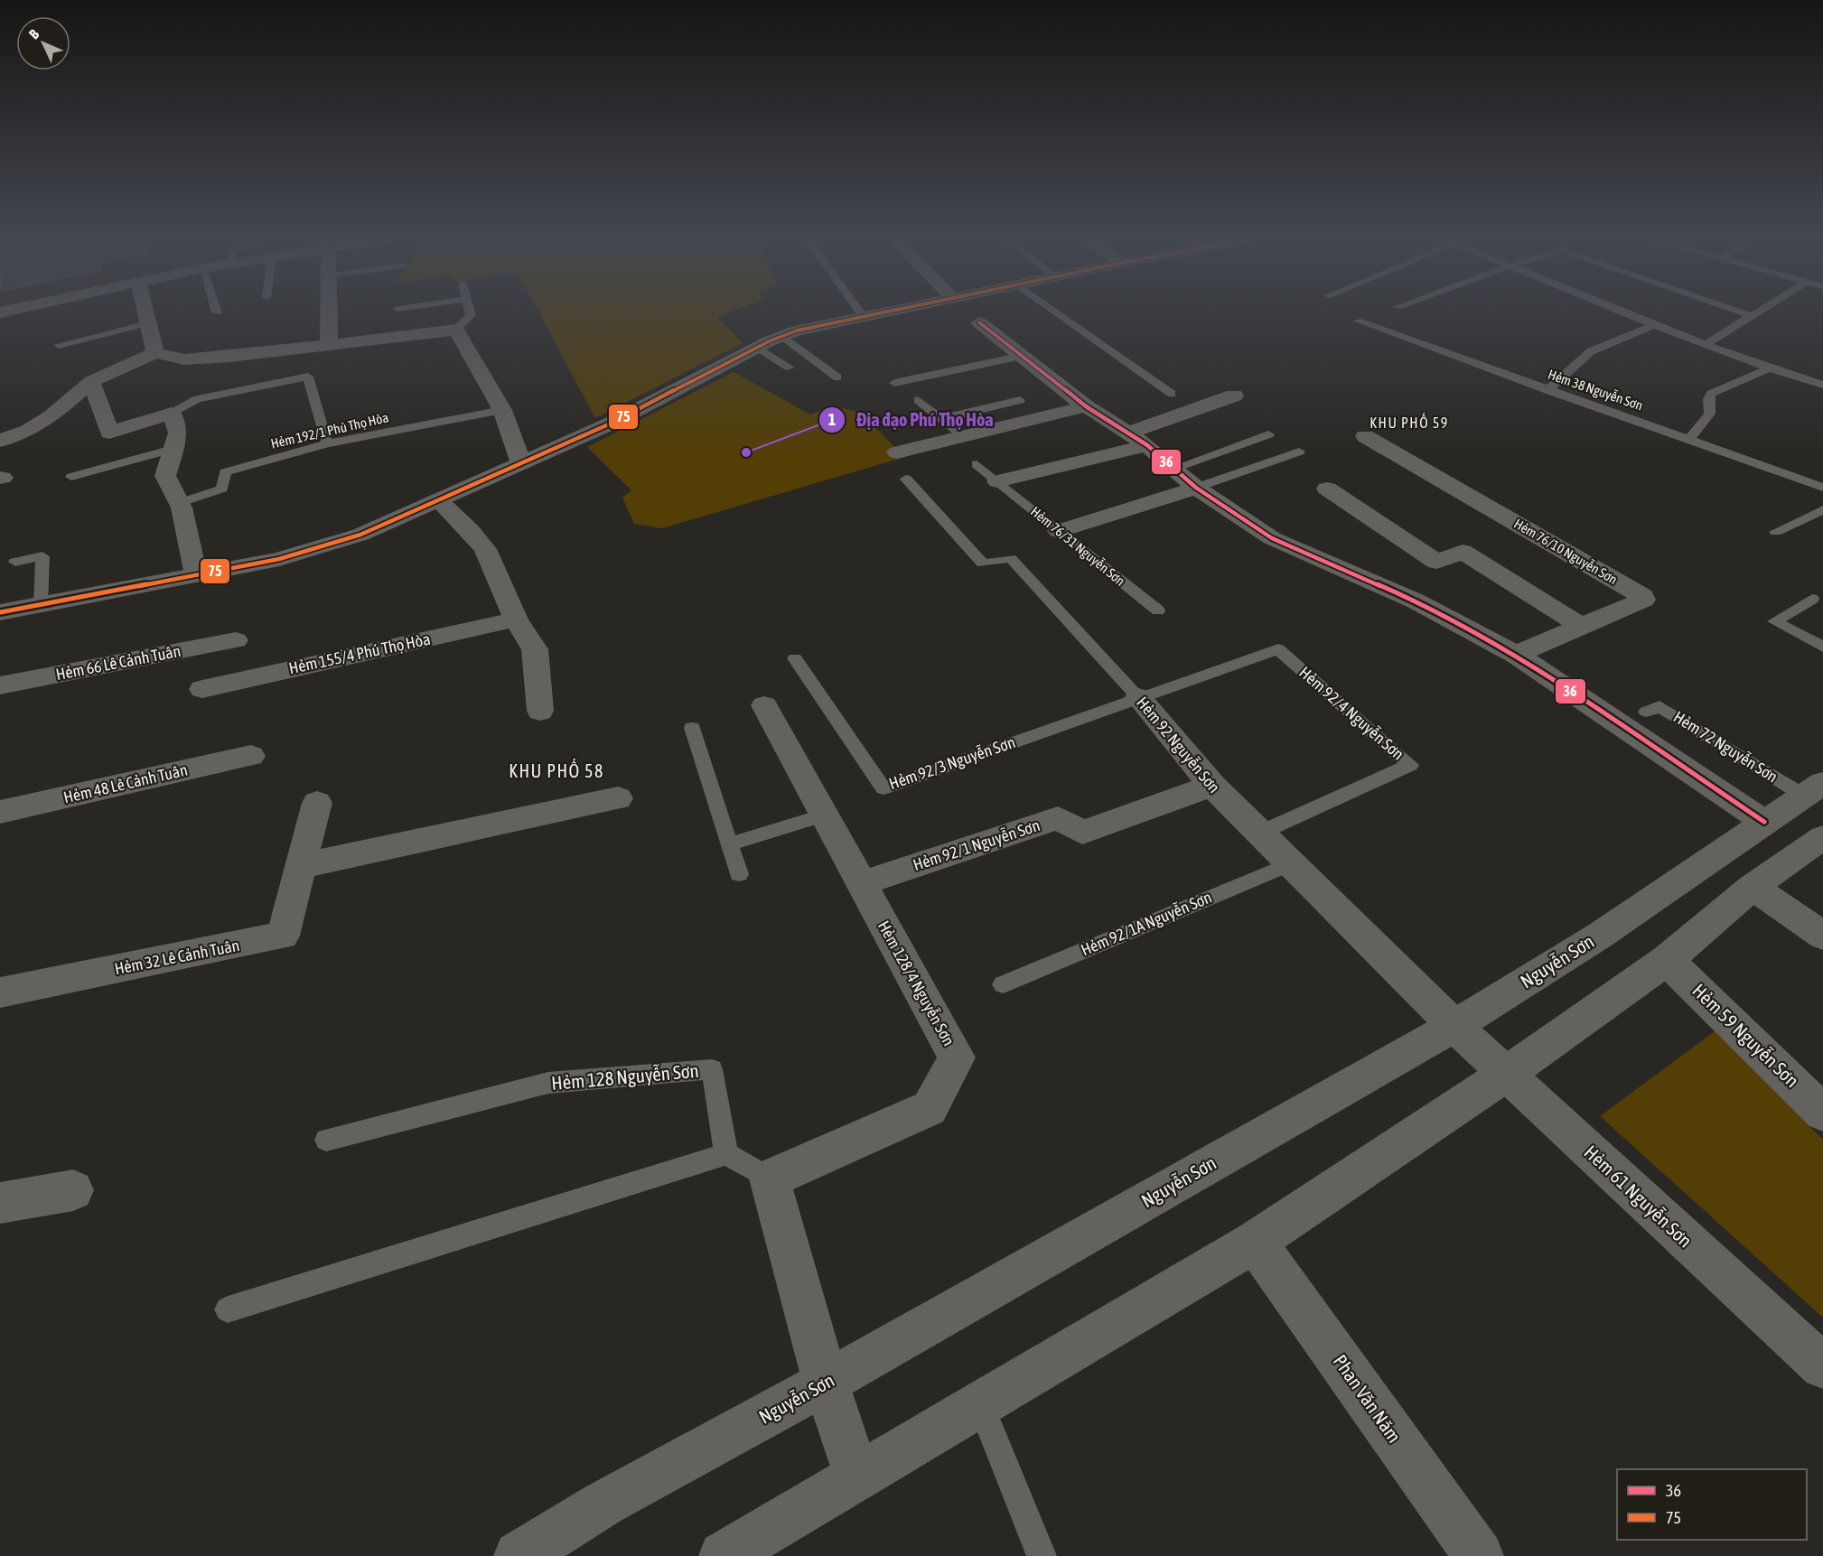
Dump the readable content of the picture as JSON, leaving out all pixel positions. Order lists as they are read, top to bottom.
{
  "streets": {
    "street": [
      "Hẻm 76/10 Nguyễn Sơn",
      "Hẻm 155/4 Phú Thọ Hòa",
      "Hẻm 66 Lê Cảnh Tuân",
      "Hẻm 92 Nguyễn Sơn",
      "Hẻm 48 Lê Cảnh Tuân",
      "Hẻm 92/1 Nguyễn Sơn",
      "Hẻm 32 Lê Cảnh Tuân",
      "Nguyễn Sơn",
      "Hẻm 128/4 Nguyễn Sơn",
      "Hẻm 59 Nguyễn Sơn",
      "Hẻm 61 Nguyễn Sơn",
      "Phan Văn Năm"
    ],
    "lane": [
      "Hẻm 38 Nguyễn Sơn",
      "Hẻm 192/1 Phú Thọ Hòa",
      "Hẻm 76/31 Nguyễn Sơn",
      "Hẻm 92/4 Nguyễn Sơn",
      "Hẻm 72 Nguyễn Sơn",
      "Hẻm 92/3 Nguyễn Sơn",
      "Hẻm 92/1A Nguyễn Sơn",
      "Hẻm 128 Nguyễn Sơn"
    ]
  },
  "crossings": [
    ["Hẻm 92/4 Nguyễn Sơn", "Hẻm 92 Nguyễn Sơn"],
    ["Hẻm 92/4 Nguyễn Sơn", "Hẻm 92/3 Nguyễn Sơn"],
    ["Hẻm 92 Nguyễn Sơn", "Hẻm 92/3 Nguyễn Sơn"],
    ["Hẻm 92 Nguyễn Sơn", "Hẻm 92/1 Nguyễn Sơn"],
    ["Hẻm 92 Nguyễn Sơn", "Hẻm 92/1A Nguyễn Sơn"],
    ["Hẻm 92 Nguyễn Sơn", "Nguyễn Sơn"],
    ["Hẻm 92 Nguyễn Sơn", "Hẻm 61 Nguyễn Sơn"],
    ["Hẻm 72 Nguyễn Sơn", "Nguyễn Sơn"],
    ["Hẻm 92/1 Nguyễn Sơn", "Hẻm 128/4 Nguyễn Sơn"],
    ["Nguyễn Sơn", "Hẻm 61 Nguyễn Sơn"]
  ],
  "districts": ["KHU PHỐ 59", "KHU PHỐ 58"],
  "places": ["Địa đạo Phú Thọ Hòa"],
  "lines": ["transit line 75", "transit line 36"],
  "legend": ["36", "75"],
  "north": "top left"
}
